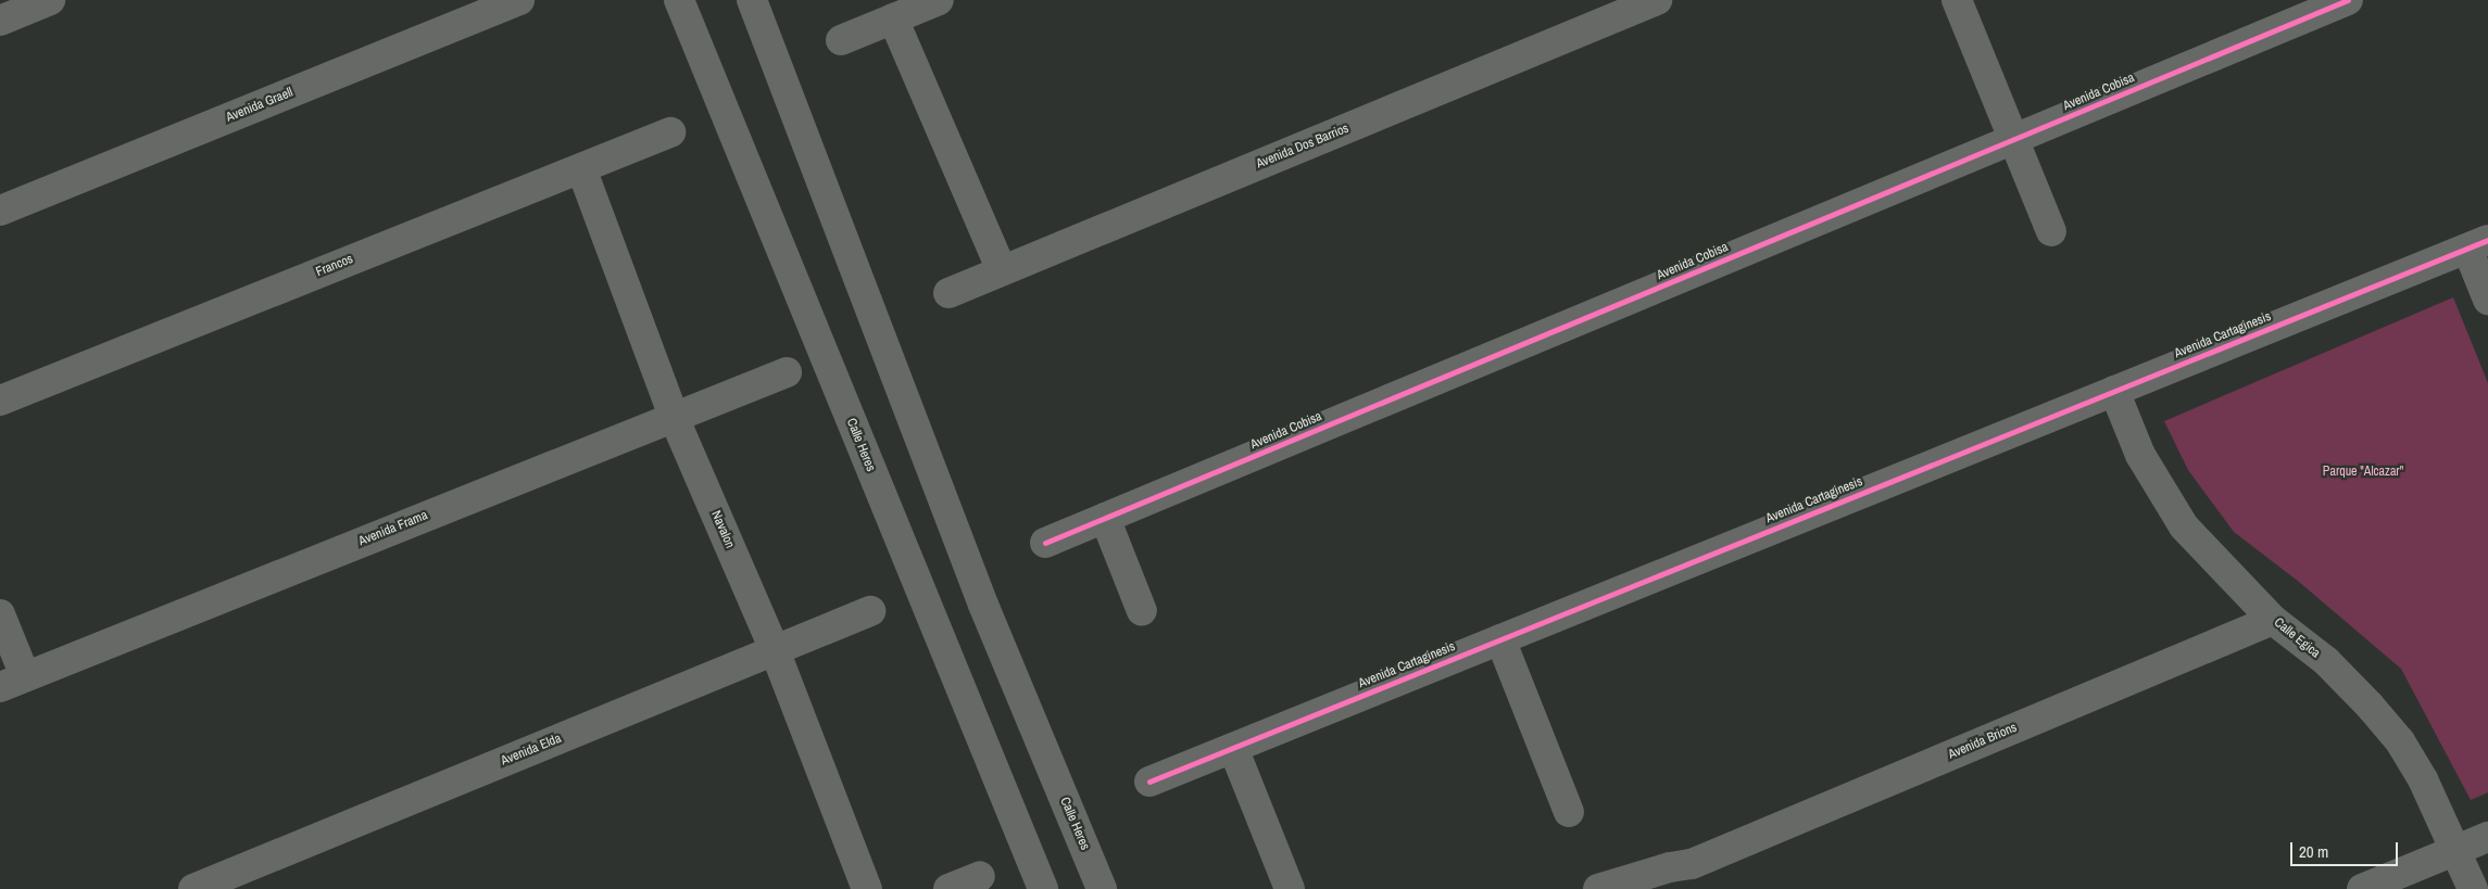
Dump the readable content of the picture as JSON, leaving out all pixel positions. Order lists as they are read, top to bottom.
{
  "streets": {
    "street": [
      "Avenida Cobisa",
      "Avenida Graell",
      "Avenida Dos Barrios",
      "Francos",
      "Avenida Cartaginesis",
      "Calle Heres",
      "Avenida Frama",
      "Navalon",
      "Calle Egica",
      "Avenida Brions",
      "Avenida Elda"
    ]
  },
  "crossings": [
    ["Francos", "Navalon"],
    ["Avenida Cartaginesis", "Calle Egica"],
    ["Avenida Frama", "Navalon"],
    ["Navalon", "Avenida Elda"],
    ["Calle Egica", "Avenida Brions"]
  ],
  "parks": ["Parque \"Alcazar\""],
  "scale_bar": "20 m"
}
